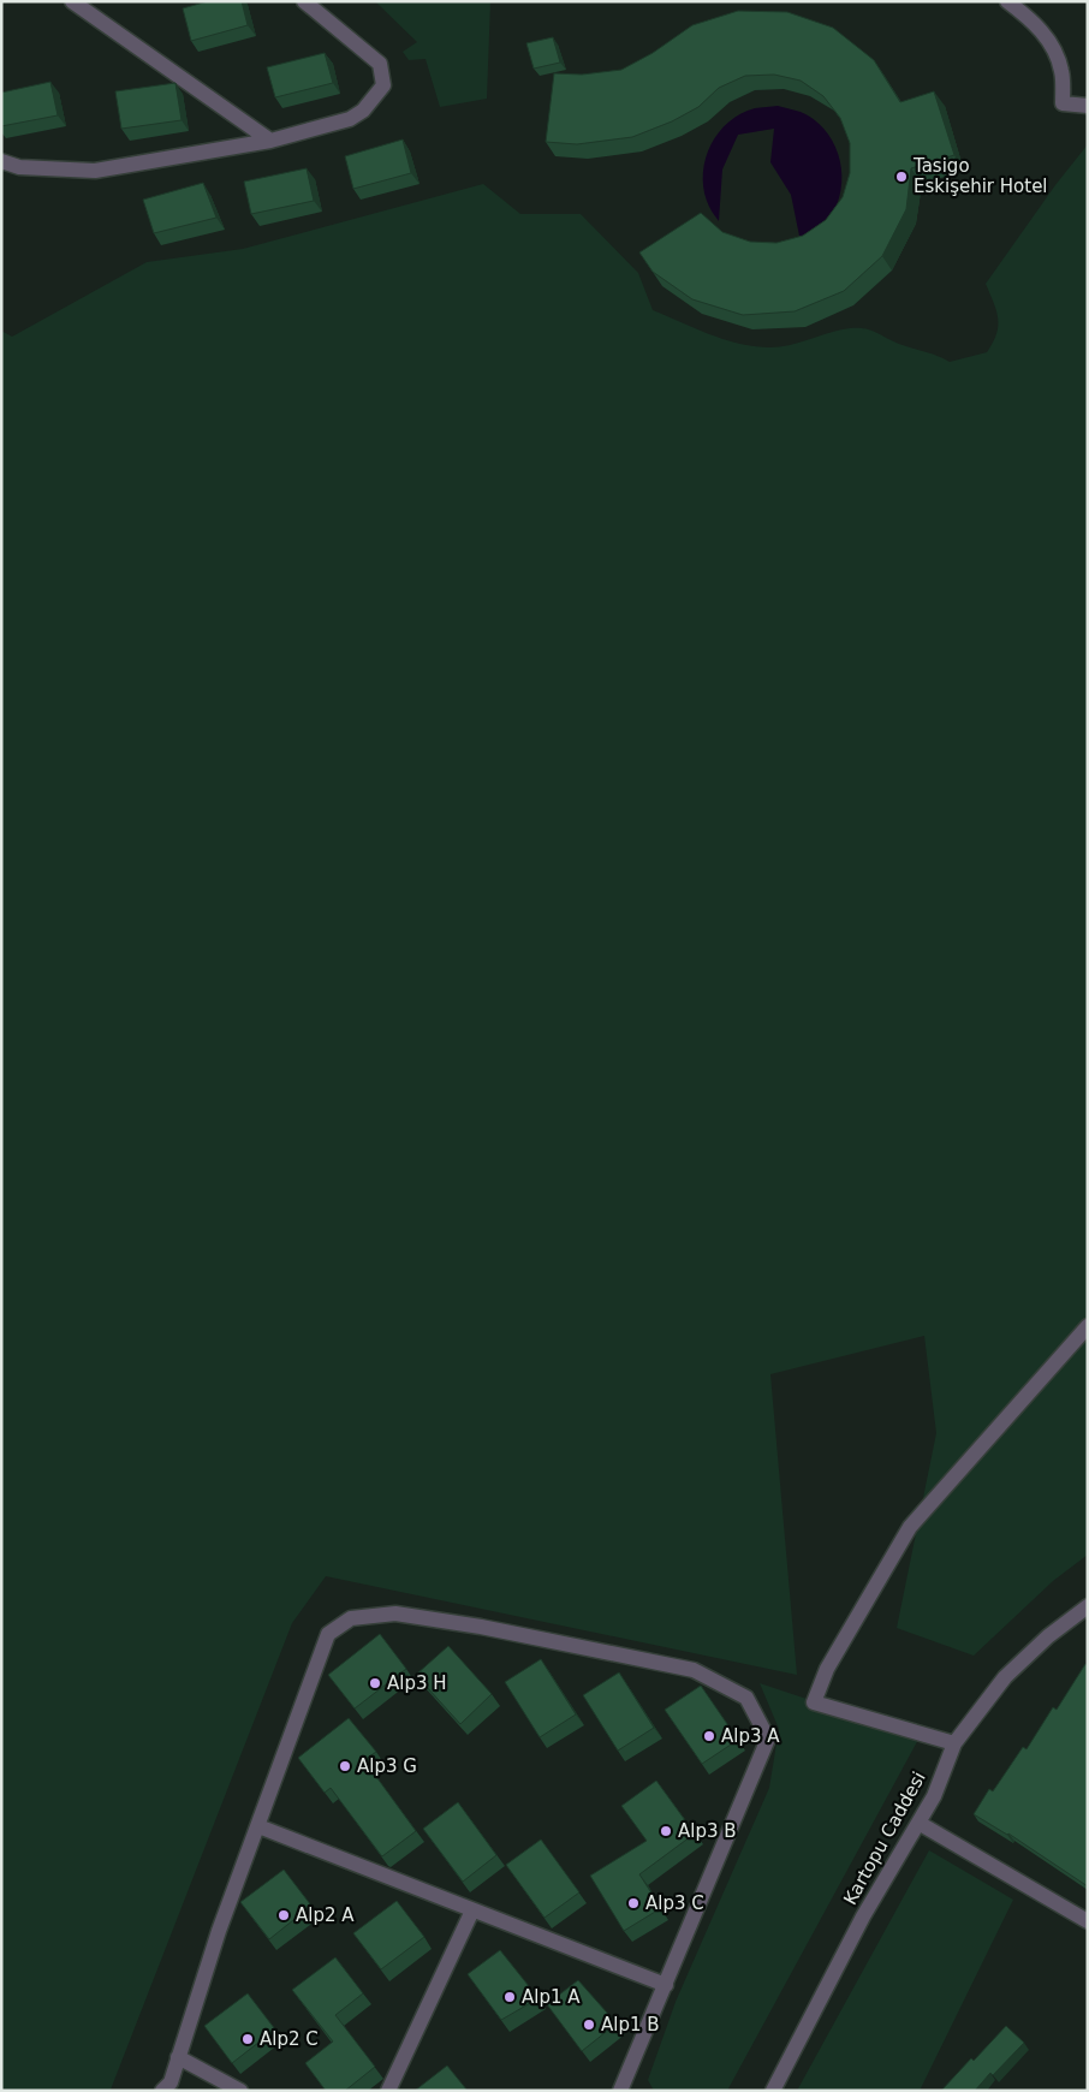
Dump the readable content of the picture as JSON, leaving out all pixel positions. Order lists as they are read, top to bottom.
{
  "streets": {
    "street": ["Kartopu Caddesi"]
  },
  "places": [
    "Tasigo Eskişehir Hotel",
    "Alp3 H",
    "Alp3 A",
    "Alp3 G",
    "Alp3 B",
    "Alp3 C",
    "Alp2 A",
    "Alp1 A",
    "Alp1 B",
    "Alp2 C"
  ]
}
